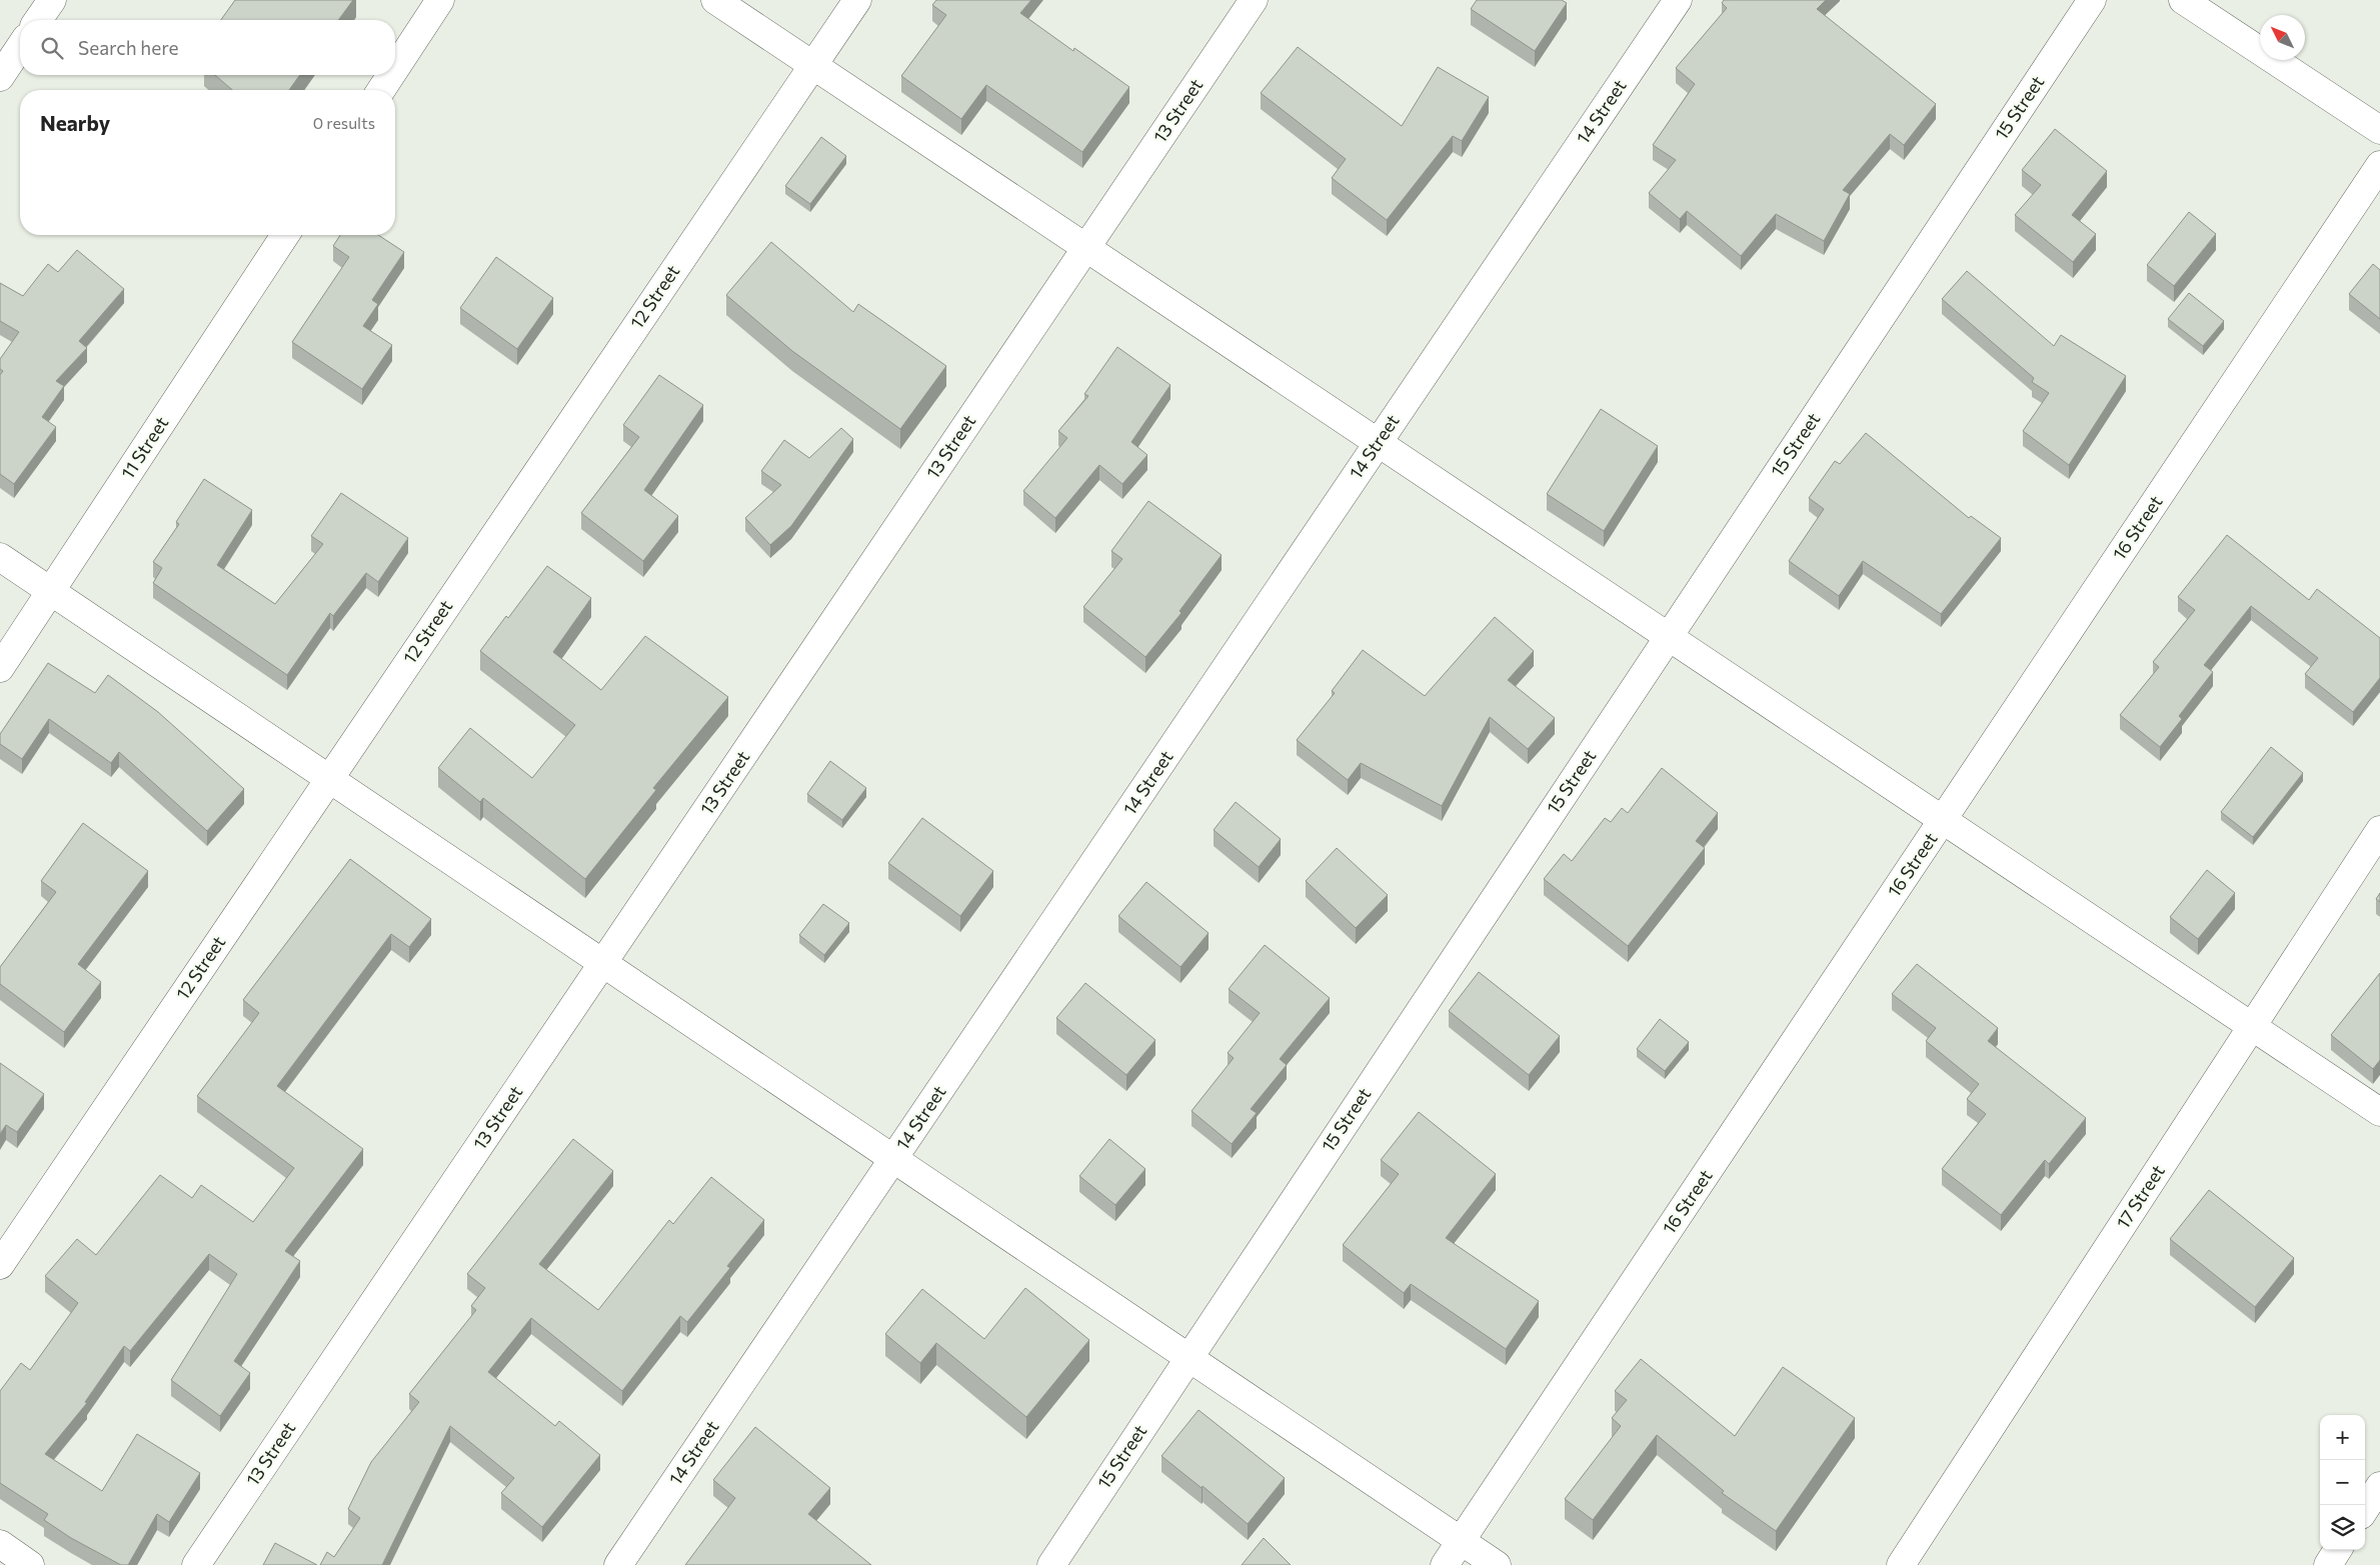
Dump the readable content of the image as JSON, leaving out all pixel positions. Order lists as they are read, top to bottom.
{
  "streets": {
    "street": [
      "15 Street",
      "13 Street",
      "14 Street",
      "12 Street",
      "11 Street",
      "16 Street",
      "17 Street"
    ]
  },
  "north": "top left",
  "page": {
    "search": "Search here",
    "heading": ["Nearby", "0 results"],
    "map_buttons": ["+", "−"]
  }
}
